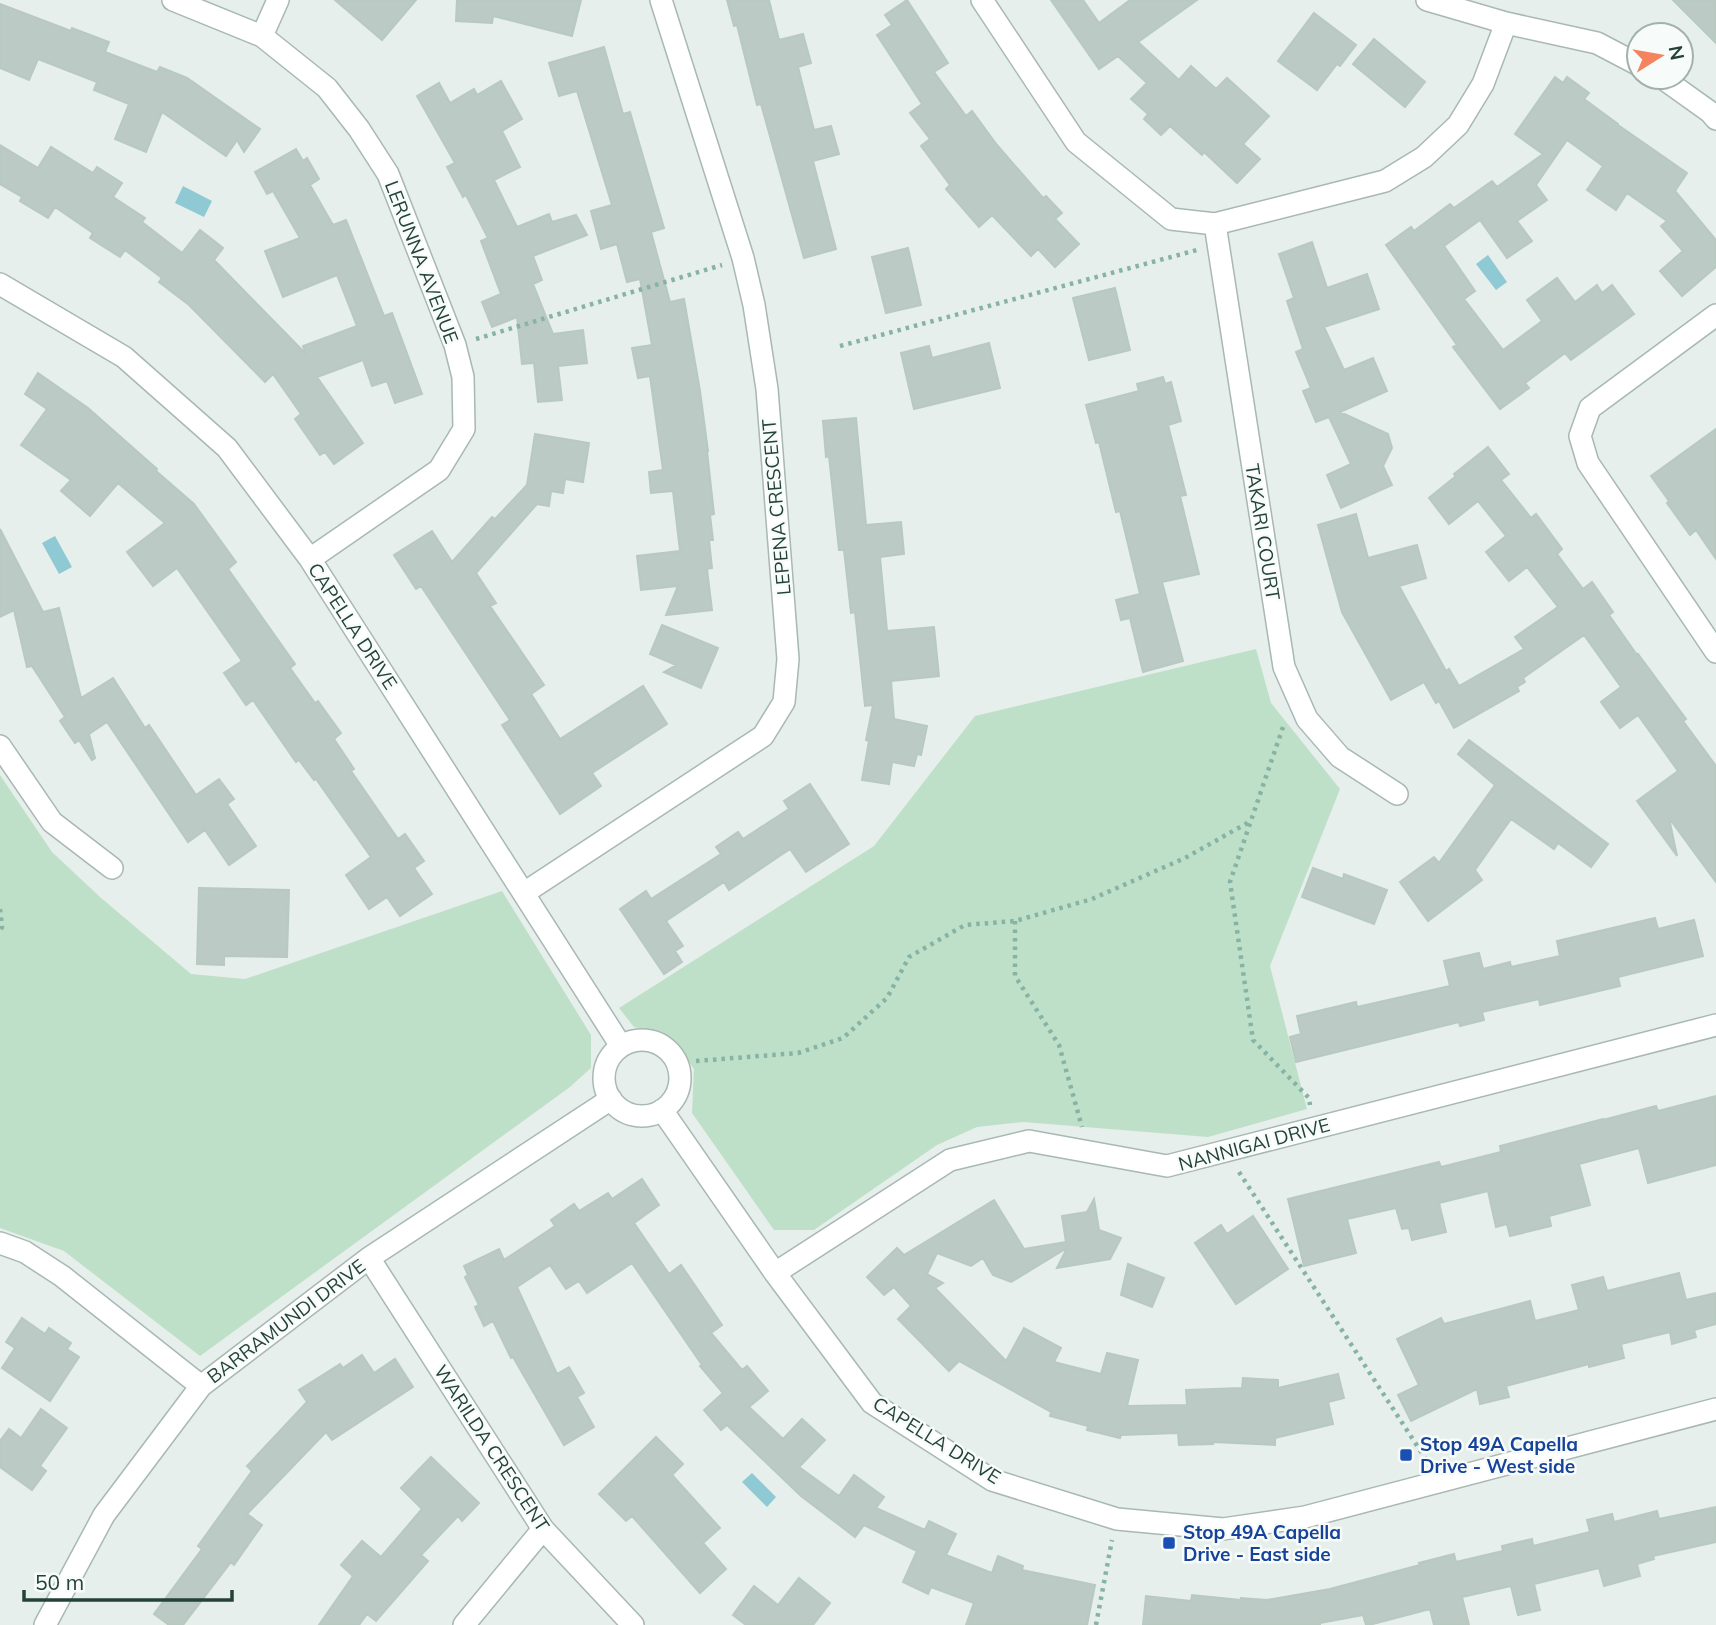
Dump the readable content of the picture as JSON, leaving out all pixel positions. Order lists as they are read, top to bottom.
{
  "streets": {
    "street": [
      "LERUNNA AVENUE",
      "LEPENA CRESCENT",
      "TAKARI COURT",
      "CAPELLA DRIVE",
      "NANNIGAI DRIVE",
      "BARRAMUNDI DRIVE",
      "WARILDA CRESCENT"
    ]
  },
  "crossings": [
    ["LERUNNA AVENUE", "CAPELLA DRIVE"],
    ["LEPENA CRESCENT", "CAPELLA DRIVE"],
    ["CAPELLA DRIVE", "NANNIGAI DRIVE"],
    ["CAPELLA DRIVE", "BARRAMUNDI DRIVE"],
    ["BARRAMUNDI DRIVE", "WARILDA CRESCENT"]
  ],
  "places": {
    "transit": ["Stop 49A Capella Drive - West side", "Stop 49A Capella Drive - East side"]
  },
  "scale_bar": "50 m",
  "north": "right"
}
